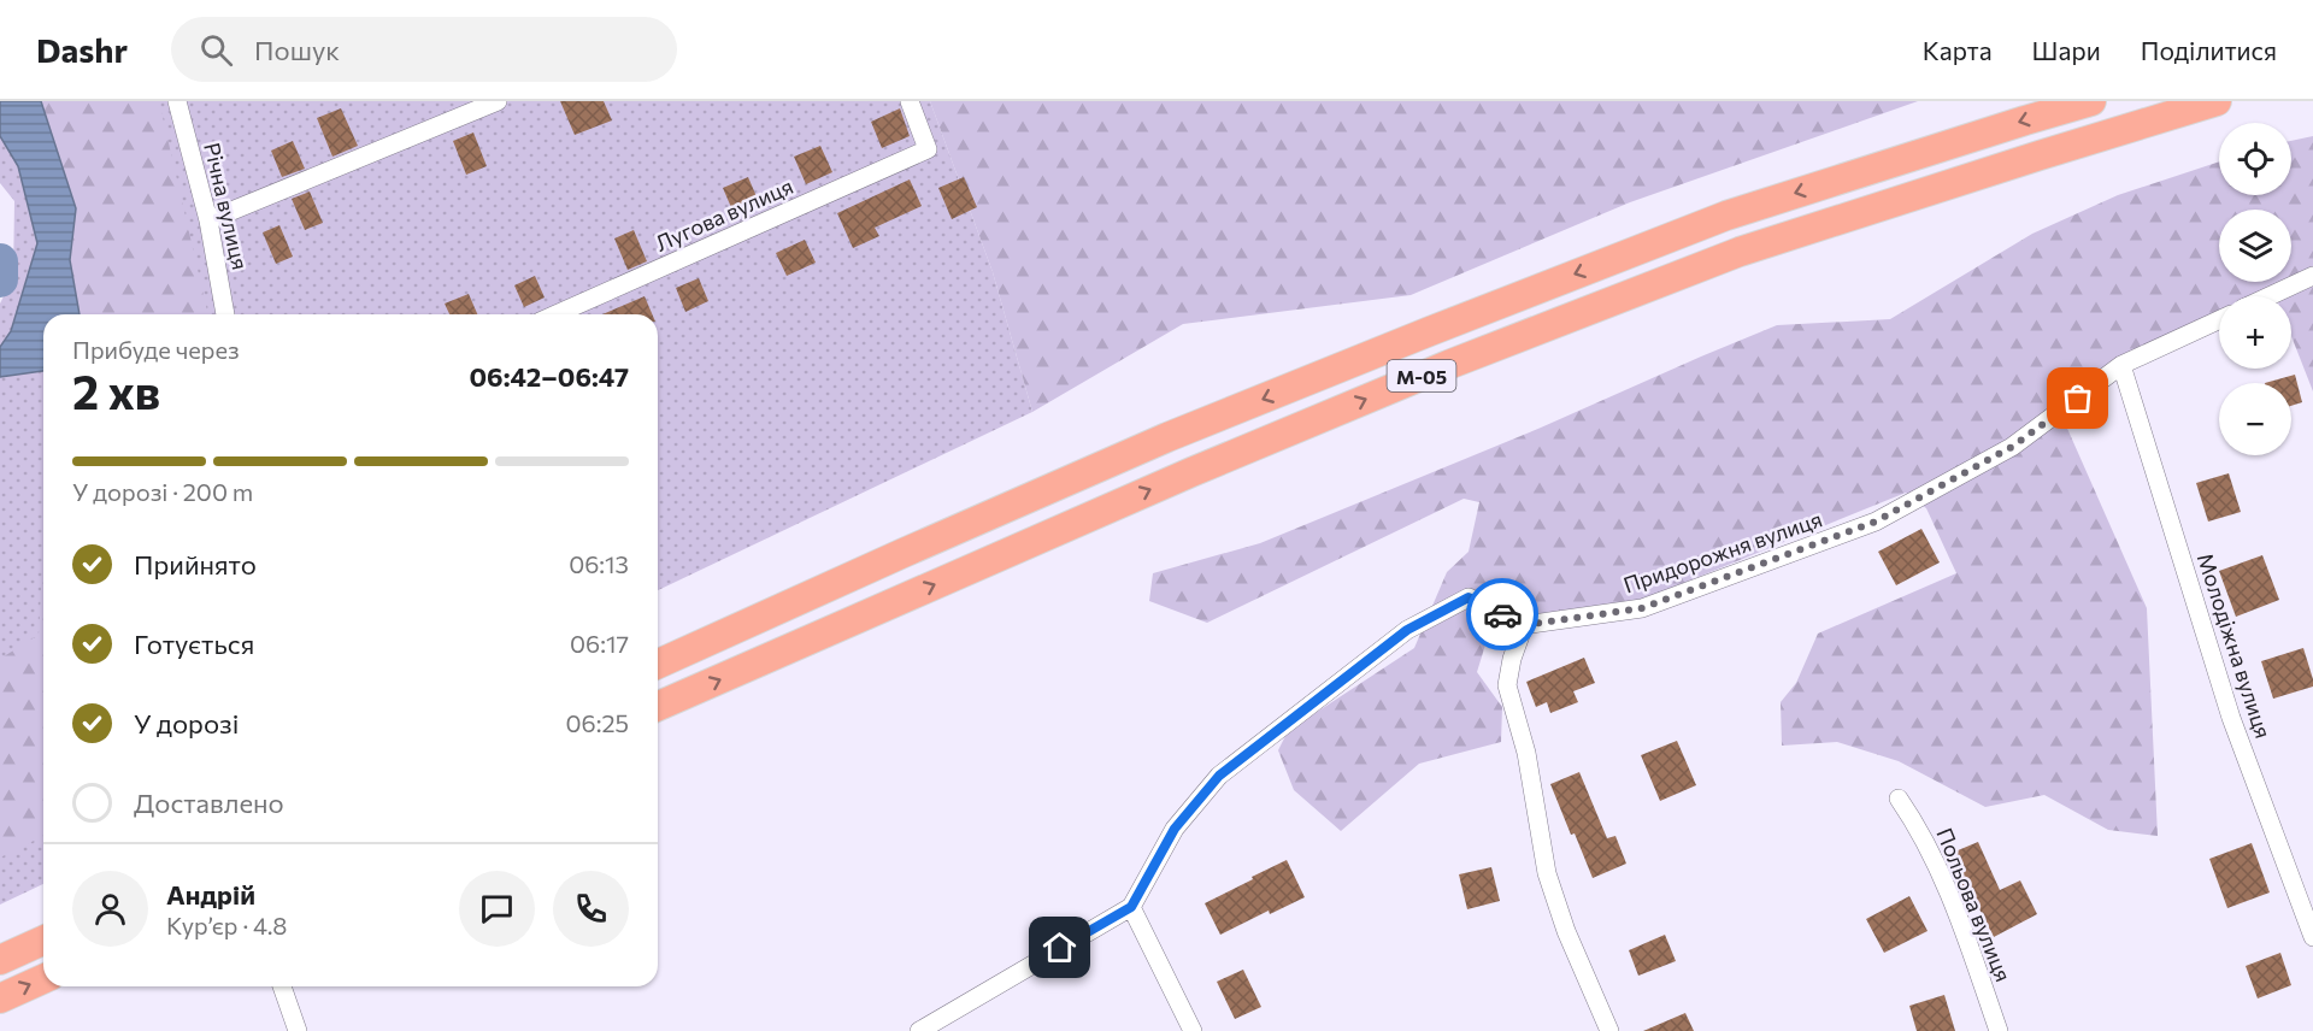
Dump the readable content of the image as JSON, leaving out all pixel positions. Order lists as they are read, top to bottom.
{
  "streets": {
    "highway": ["М-05"],
    "street": [
      "Річна вулиця",
      "Лугова вулиця",
      "Придорожня вулиця",
      "Молодіжна вулиця",
      "Польова вулиця"
    ]
  },
  "crossings": [
    ["Придорожня вулиця", "Молодіжна вулиця"]
  ],
  "page": {
    "header": "Dashr",
    "search": "Пошук",
    "nav": ["Карта", "Шари", "Поділитися"],
    "map_buttons": ["+", "−"],
    "heading": ["2 хв", "Прибуде через", "06:42–06:47"],
    "panel": ["Андрій", "Кур’єр · 4.8"],
    "bar": "У дорозі · 200 m",
    "list": [
      ["Прийнято", "06:13"],
      ["Готується", "06:17"],
      ["У дорозі", "06:25"],
      "Доставлено"
    ]
  }
}
